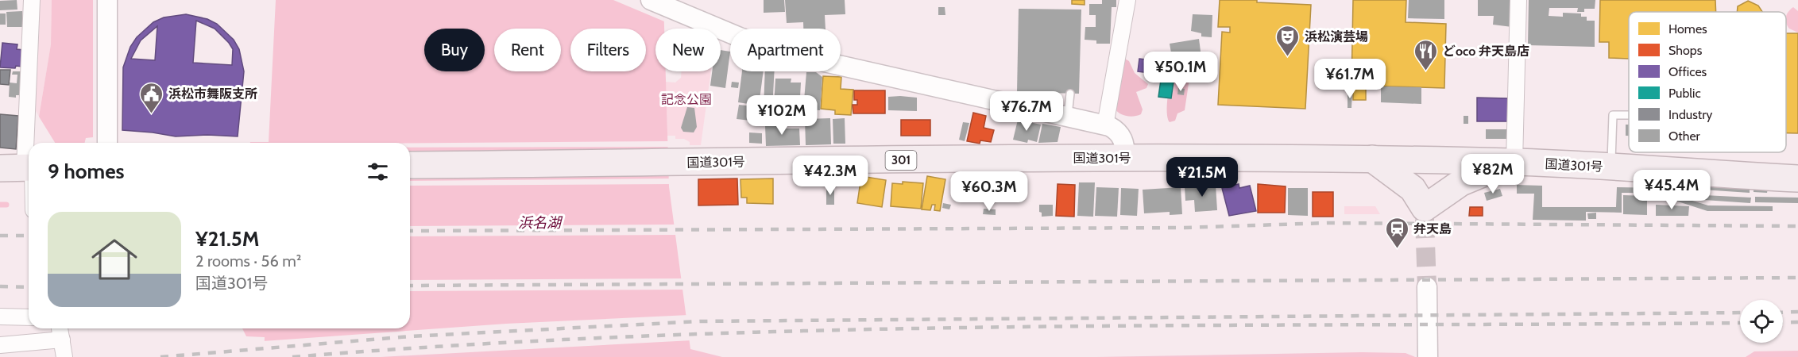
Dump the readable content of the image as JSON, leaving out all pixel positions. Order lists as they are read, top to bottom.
{
  "streets": {
    "highway": ["国道301号", "301"]
  },
  "water": ["浜名湖"],
  "parks": ["記念公園"],
  "places": {
    "theatre": ["浜松演芸場"],
    "restaurant": ["どoco 弁天島店"],
    "public building": ["浜松市舞阪支所"],
    "station": ["弁天島"]
  },
  "legend": [
    "Homes",
    "Shops",
    "Offices",
    "Public",
    "Industry",
    "Other"
  ],
  "page": {
    "chip": [
      "Buy",
      "Rent",
      "Filters",
      "New",
      "Apartment"
    ],
    "price": [
      "¥50.1M",
      "¥61.7M",
      "¥76.7M",
      "¥102M",
      "¥82M",
      "¥42.3M",
      "¥21.5M",
      "¥45.4M",
      "¥60.3M"
    ],
    "heading": "9 homes",
    "list": [
      {
        "name": "¥21.5M",
        "note": "2 rooms · 56 m² · 国道301号"
      }
    ]
  }
}
